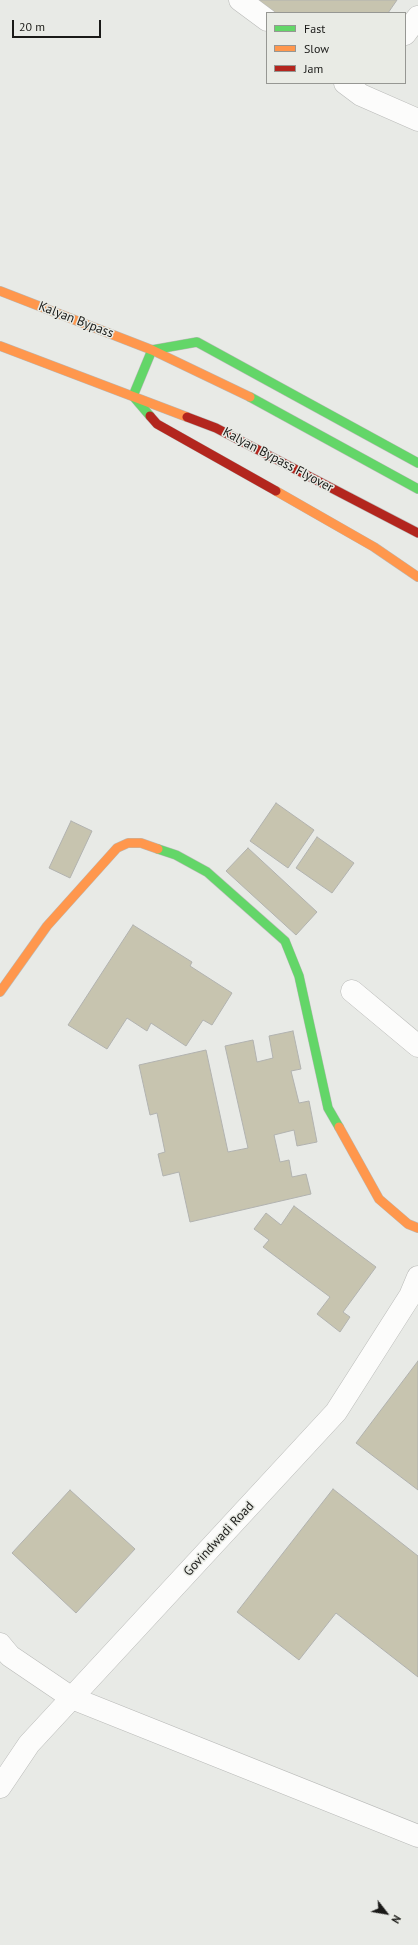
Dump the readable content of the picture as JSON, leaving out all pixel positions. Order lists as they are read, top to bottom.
{
  "streets": {
    "street": ["Kalyan Bypass", "Kalyan Bypass Flyover", "Govindwadi Road"]
  },
  "legend": ["Fast", "Slow", "Jam"],
  "scale_bar": "20 m",
  "north": "bottom right"
}
